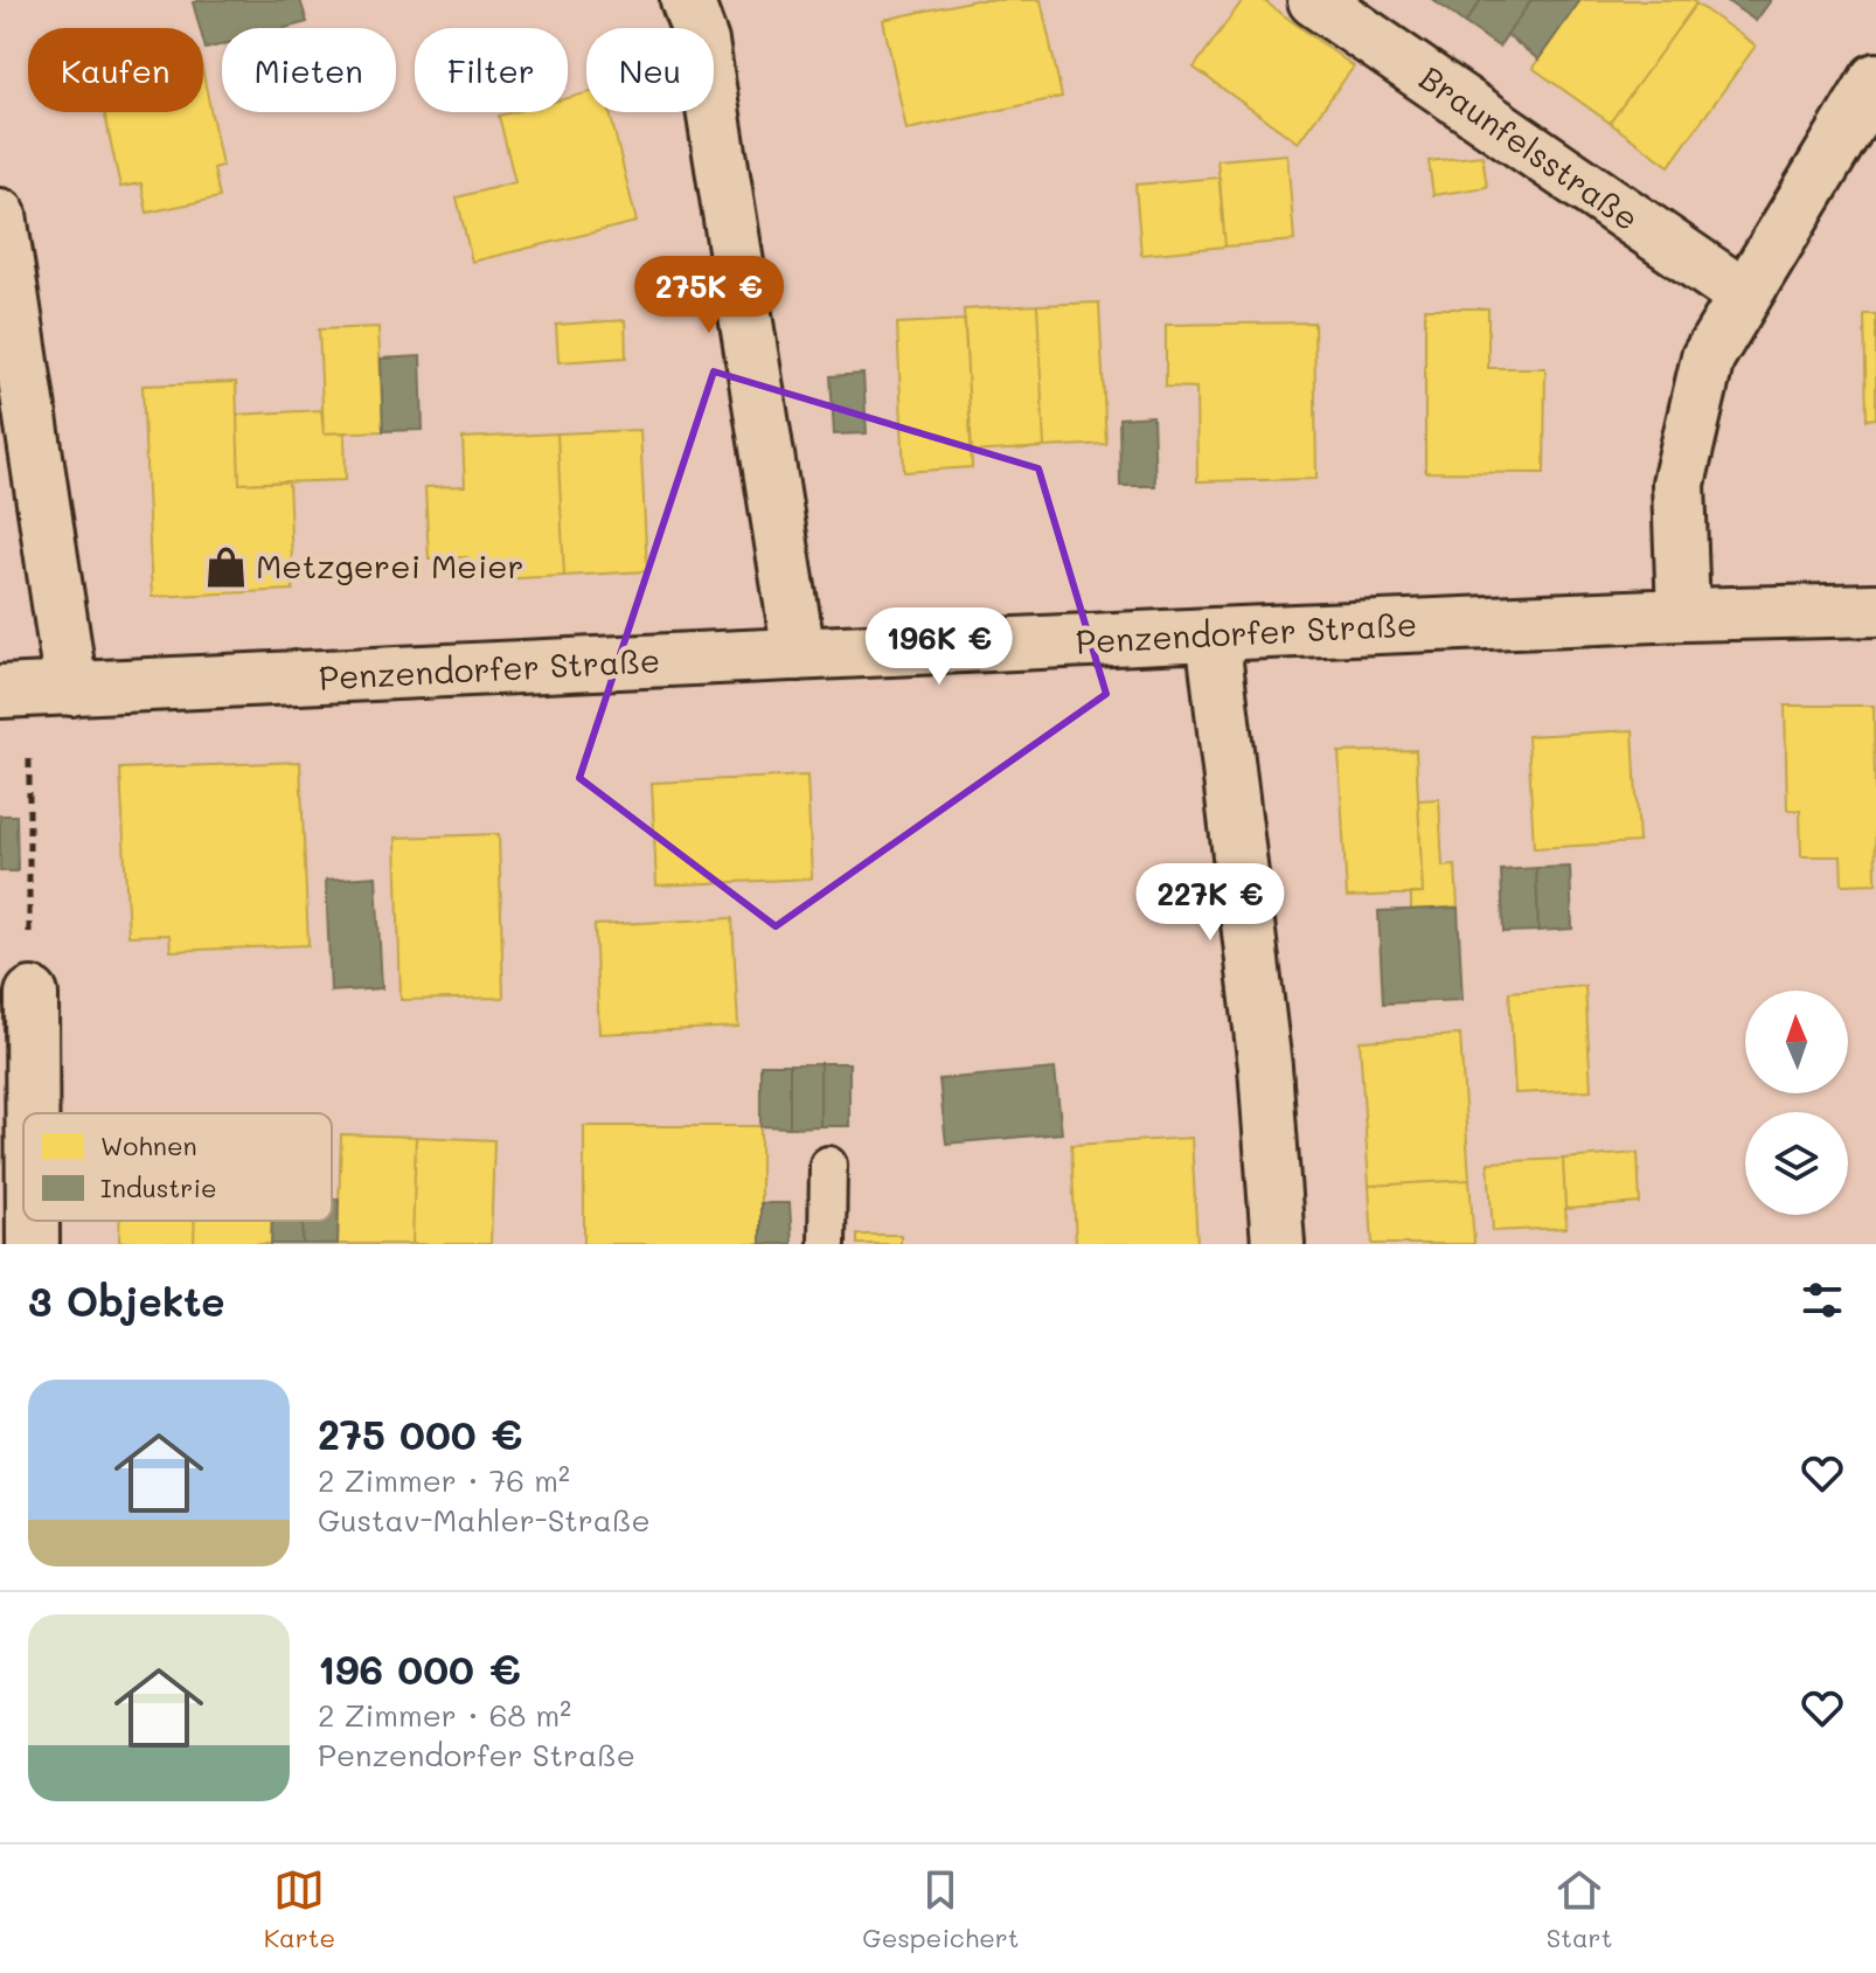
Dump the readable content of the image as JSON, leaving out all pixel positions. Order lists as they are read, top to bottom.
{
  "streets": {
    "street": ["Braunfelsstraße", "Penzendorfer Straße"]
  },
  "places": {
    "shop": ["Metzgerei Meier"]
  },
  "legend": ["Wohnen", "Industrie"],
  "north": "top",
  "page": {
    "chip": [
      "Kaufen",
      "Mieten",
      "Filter",
      "Neu"
    ],
    "price": ["275K €", "196K €", "227K €"],
    "heading": "3 Objekte",
    "list": [
      {
        "name": "275 000 €",
        "note": "2 Zimmer · 76 m² · Gustav-Mahler-Straße"
      },
      {
        "name": "196 000 €",
        "note": "2 Zimmer · 68 m² · Penzendorfer Straße"
      }
    ],
    "tabs": ["Karte", "Gespeichert", "Start"]
  }
}
